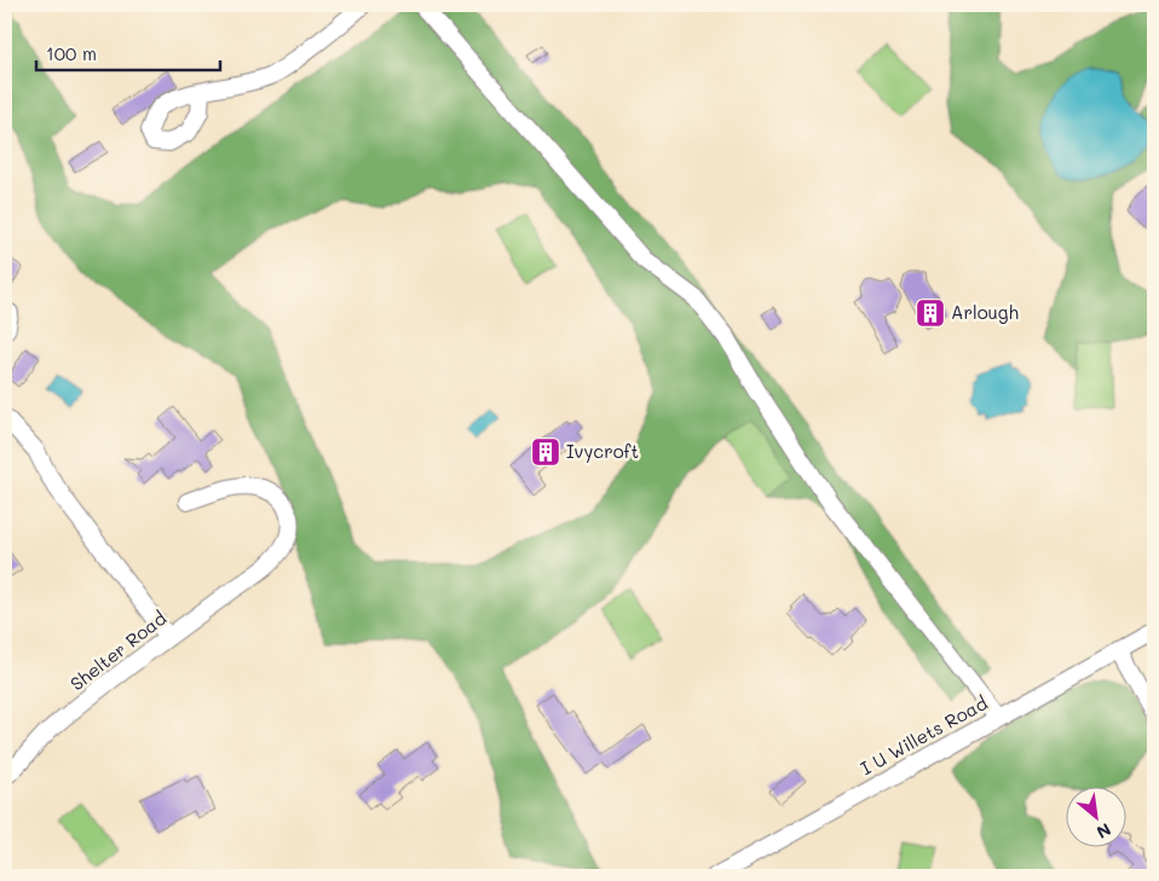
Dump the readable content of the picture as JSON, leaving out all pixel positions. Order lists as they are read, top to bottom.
{
  "streets": {
    "street": ["Shelter Road", "I U Willets Road"]
  },
  "places": {
    "building": ["Arlough", "Ivycroft"]
  },
  "scale_bar": "100 m",
  "north": "bottom right"
}
